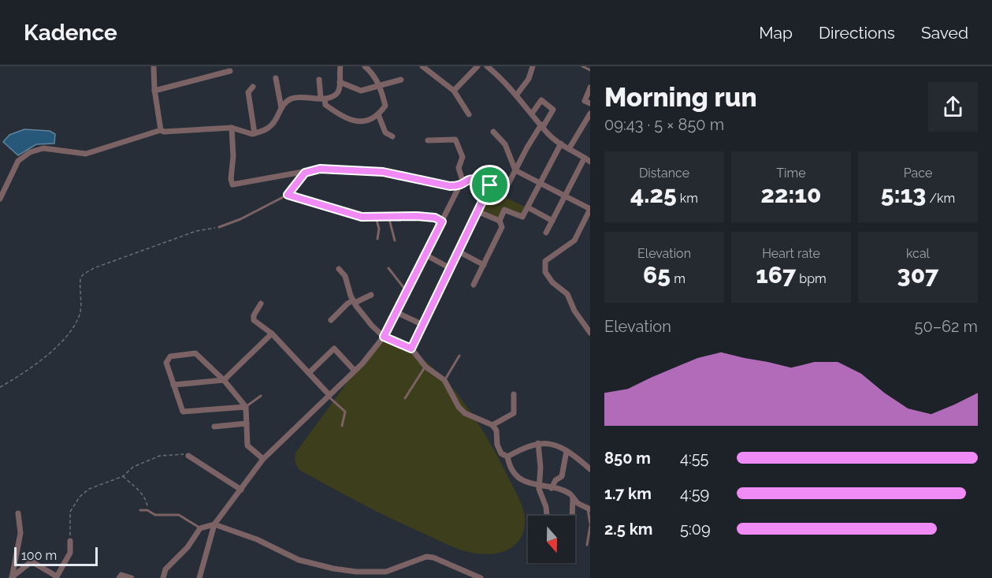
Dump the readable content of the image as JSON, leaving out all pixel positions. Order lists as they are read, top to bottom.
{
  "scale_bar": "100 m",
  "north": "bottom",
  "page": {
    "header": "Kadence",
    "nav": ["Map", "Directions", "Saved"],
    "heading": ["Morning run", "09:43 · 5 × 850 m"],
    "stats": [
      ["Distance", "4.25 km"],
      ["Time", "22:10"],
      ["Pace", "5:13 /km"],
      ["Elevation", "65 m"],
      ["Heart rate", "167 bpm"],
      ["kcal", "307"]
    ],
    "chart": ["Elevation", "50–62 m"],
    "list": [
      {
        "name": "850 m",
        "note": "4:55"
      },
      {
        "name": "1.7 km",
        "note": "4:59"
      },
      {
        "name": "2.5 km",
        "note": "5:09"
      }
    ],
    "scale": "100 m"
  }
}
